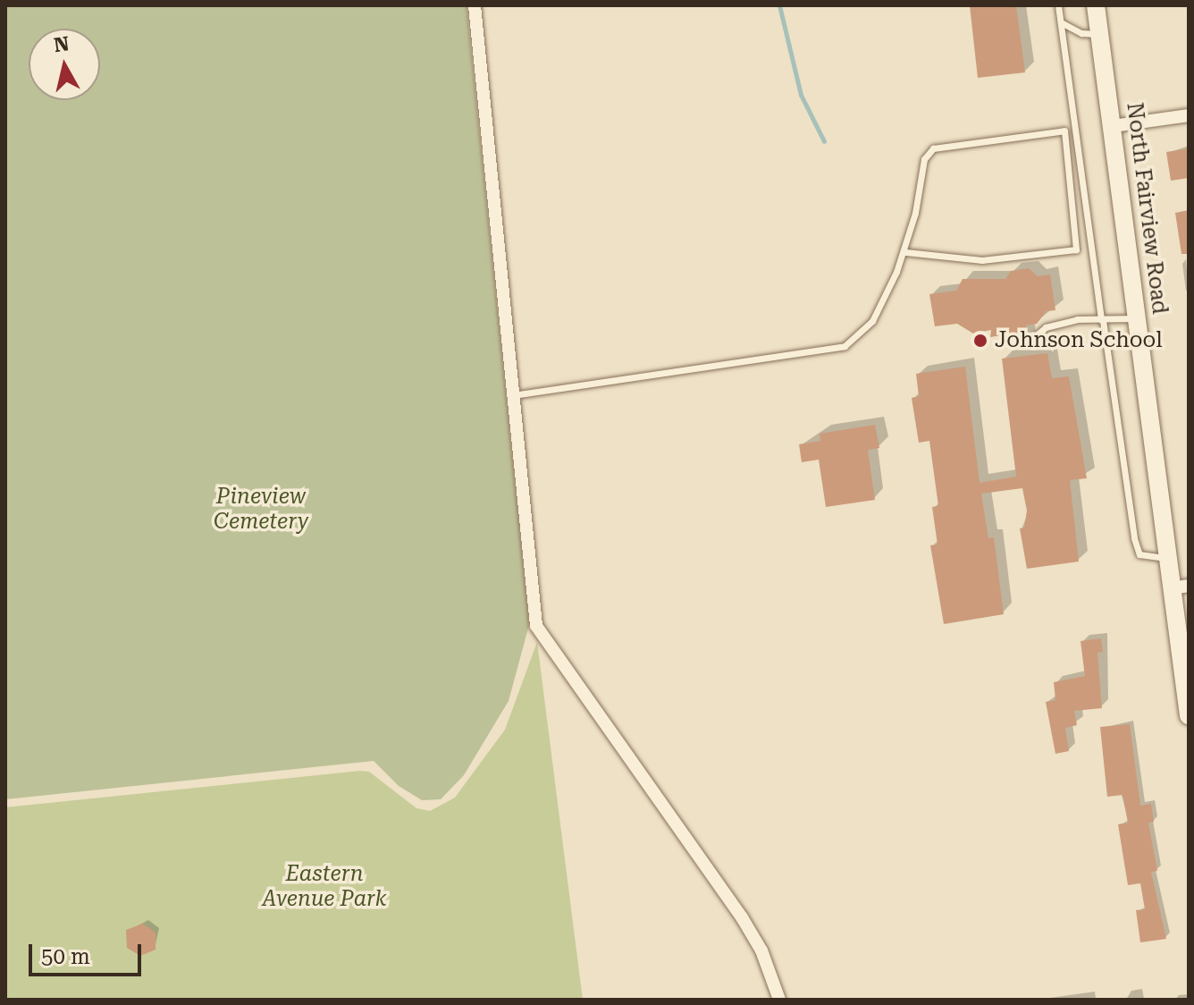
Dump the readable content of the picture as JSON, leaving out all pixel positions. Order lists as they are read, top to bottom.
{
  "streets": {
    "main road": ["North Fairview Road"]
  },
  "parks": ["Pineview Cemetery", "Eastern Avenue Park"],
  "places": ["Johnson School"],
  "scale_bar": "50 m",
  "north": "top"
}
